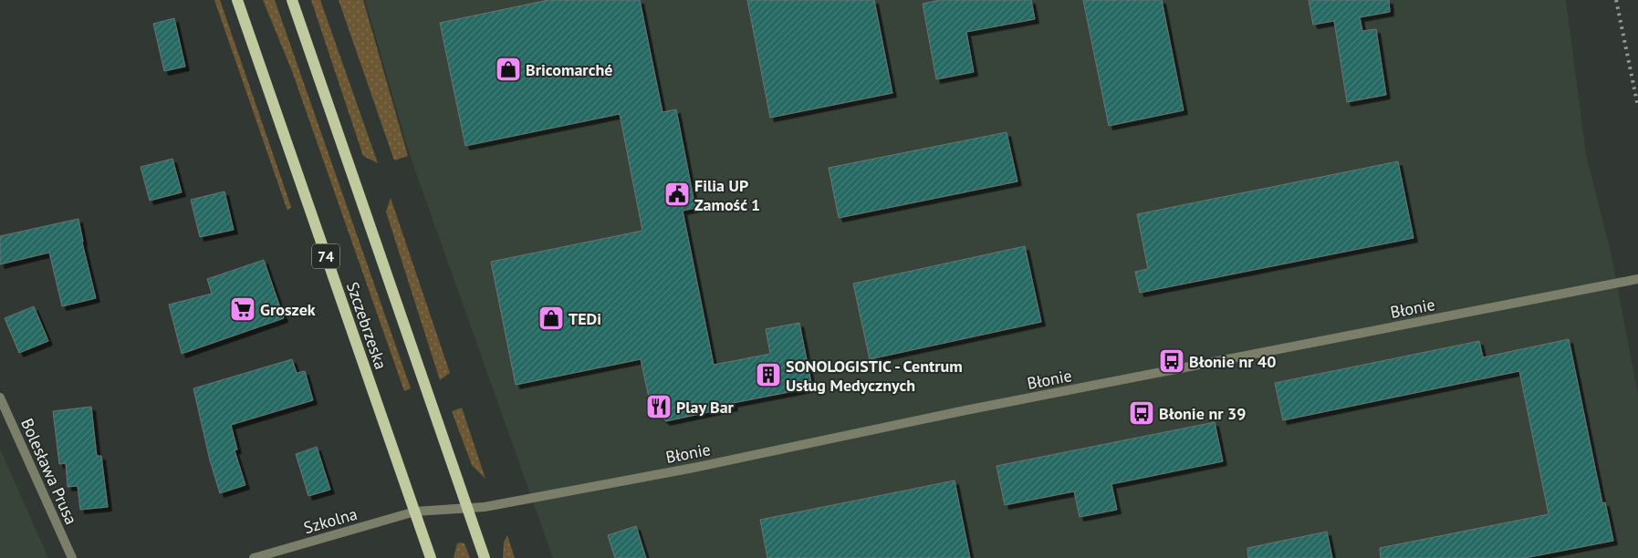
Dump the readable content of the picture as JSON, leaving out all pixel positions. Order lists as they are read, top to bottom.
{
  "streets": {
    "main road": ["74", "Szczebrzeska"],
    "street": ["Błonie", "Bolesława Prusa", "Szkolna"]
  },
  "crossings": [
    ["Błonie", "Szczebrzeska"],
    ["Błonie", "Szkolna"],
    ["Szczebrzeska", "Szkolna"]
  ],
  "places": {
    "shop": ["Bricomarché", "TEDi"],
    "public building": ["Filia UP Zamość 1"],
    "supermarket": ["Groszek"],
    "bus stop": ["Błonie nr 40", "Błonie nr 39"],
    "building": ["SONOLOGISTIC - Centrum Usług Medycznych"],
    "restaurant": ["Play Bar"]
  }
}
